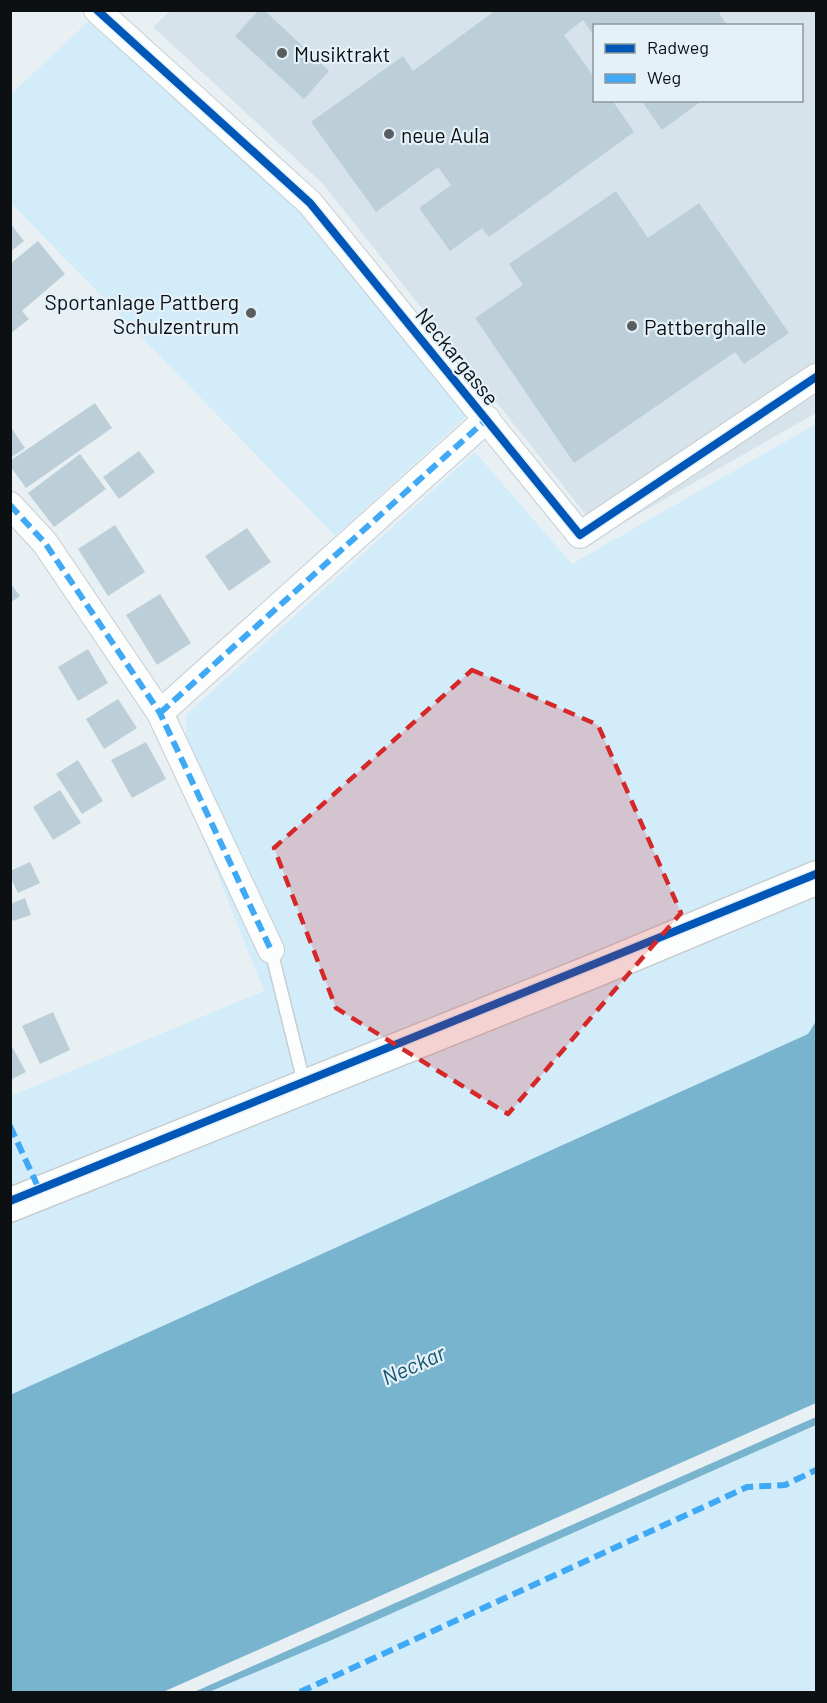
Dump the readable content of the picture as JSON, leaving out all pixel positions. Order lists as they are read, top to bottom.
{
  "streets": {
    "street": ["Neckargasse"]
  },
  "water": ["Neckar"],
  "places": [
    "Musiktrakt",
    "neue Aula",
    "Sportanlage Pattberg Schulzentrum",
    "Pattberghalle"
  ],
  "legend": ["Radweg", "Weg"]
}
